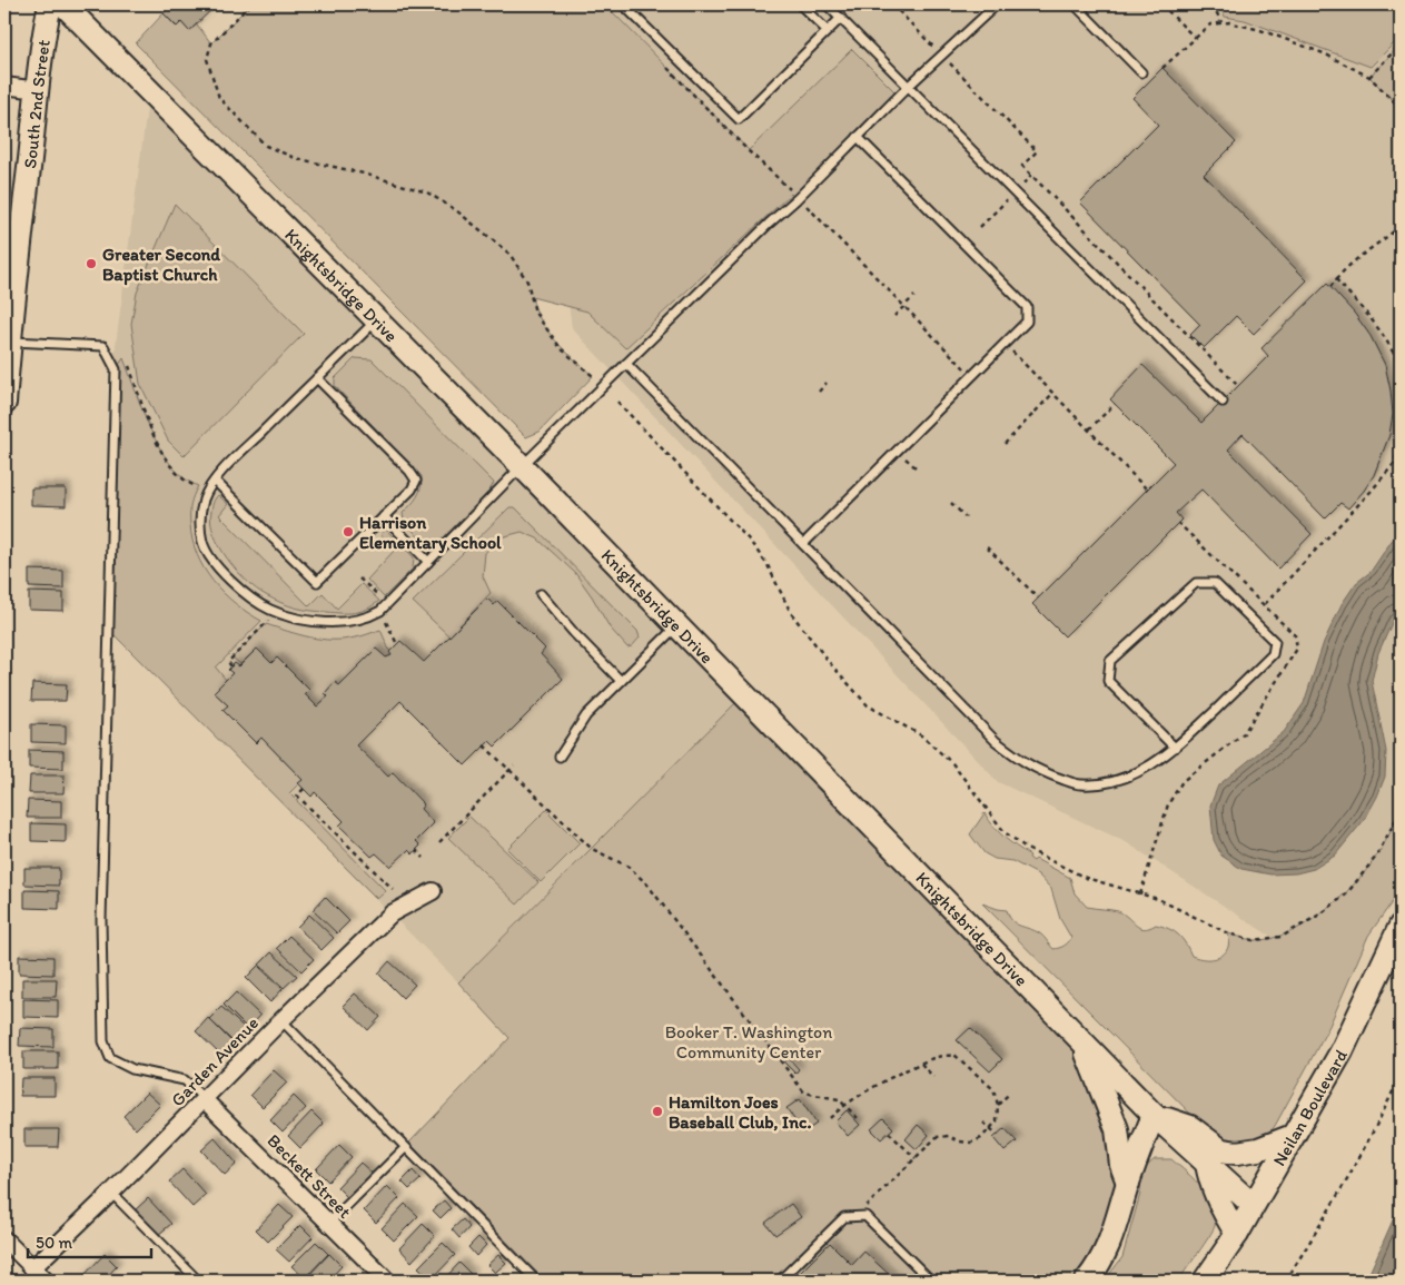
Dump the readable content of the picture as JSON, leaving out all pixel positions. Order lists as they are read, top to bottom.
{
  "streets": {
    "street": [
      "South 2nd Street",
      "Knightsbridge Drive",
      "Garden Avenue",
      "Neilan Boulevard",
      "Beckett Street"
    ]
  },
  "crossings": [
    ["Knightsbridge Drive", "Neilan Boulevard"],
    ["Garden Avenue", "Beckett Street"]
  ],
  "parks": ["Booker T. Washington Community Center"],
  "places": ["Greater Second Baptist Church", "Harrison Elementary School", "Hamilton Joes Baseball Club, Inc."],
  "scale_bar": "50 m"
}
